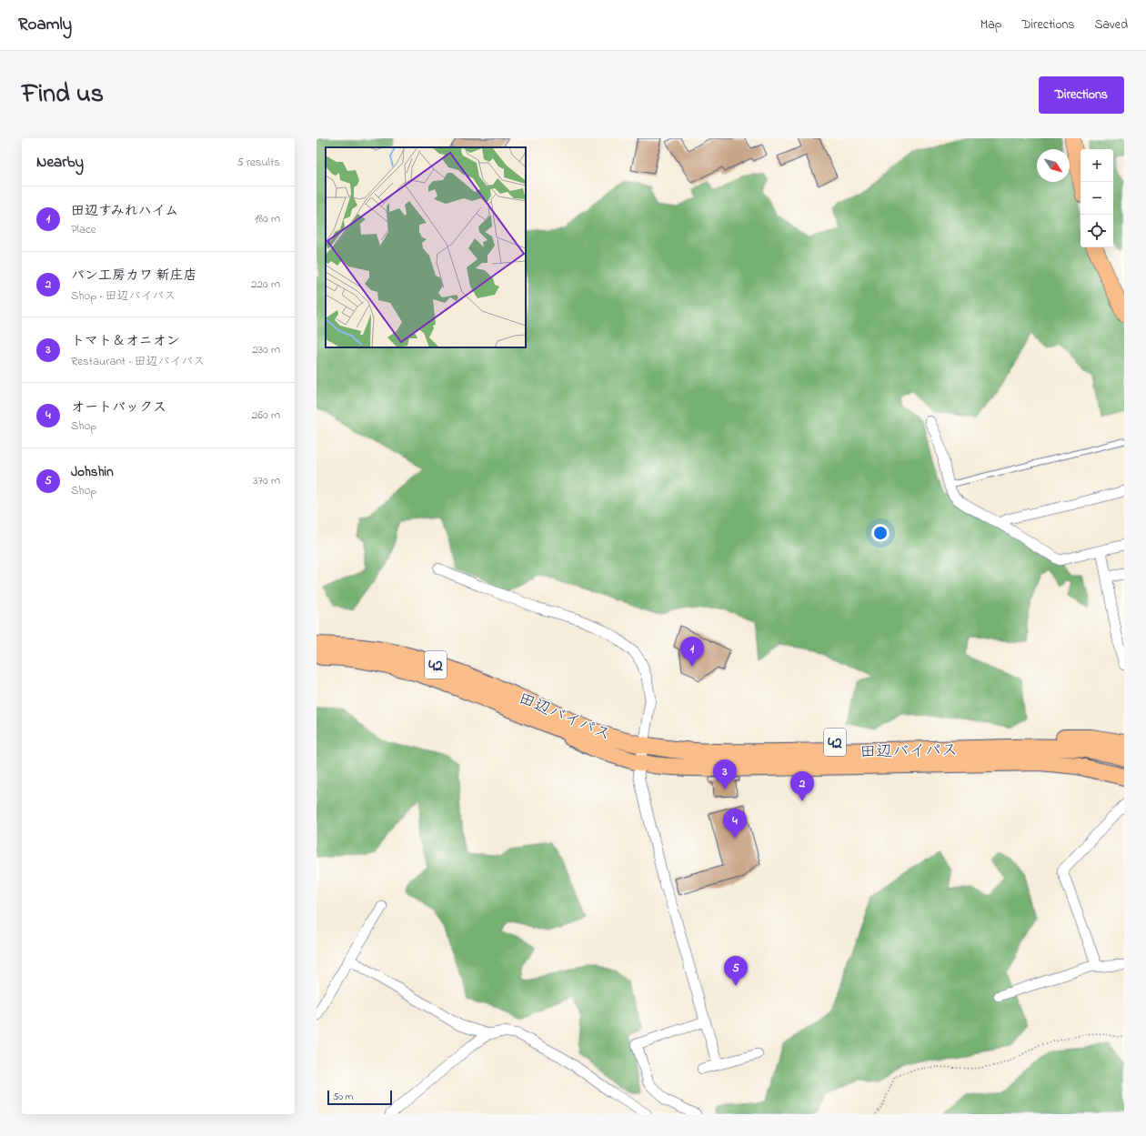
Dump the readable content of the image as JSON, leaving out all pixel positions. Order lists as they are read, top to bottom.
{
  "streets": {
    "highway": ["42", "田辺バイパス"]
  },
  "crossings": [
    ["42", "田辺バイパス"]
  ],
  "scale_bar": "50 m",
  "north": "bottom right",
  "page": {
    "header": "Roamly",
    "nav": ["Map", "Directions", "Saved"],
    "title": "Find us",
    "buttons": "Directions",
    "heading": ["Nearby", "5 results"],
    "map_buttons": ["+", "−"],
    "list": [
      {
        "mark": "1",
        "name": "田辺すみれハイム",
        "note": "Place",
        "value": "180 m"
      },
      {
        "mark": "2",
        "name": "パン工房カワ 新庄店",
        "note": "Shop · 田辺バイパス",
        "value": "220 m"
      },
      {
        "mark": "3",
        "name": "トマト＆オニオン",
        "note": "Restaurant · 田辺バイパス",
        "value": "230 m"
      },
      {
        "mark": "4",
        "name": "オートバックス",
        "note": "Shop",
        "value": "260 m"
      },
      {
        "mark": "5",
        "name": "Johshin",
        "note": "Shop",
        "value": "370 m"
      }
    ],
    "pins": [
      "1",
      "3",
      "2",
      "4",
      "5"
    ],
    "scale": "50 m"
  }
}
